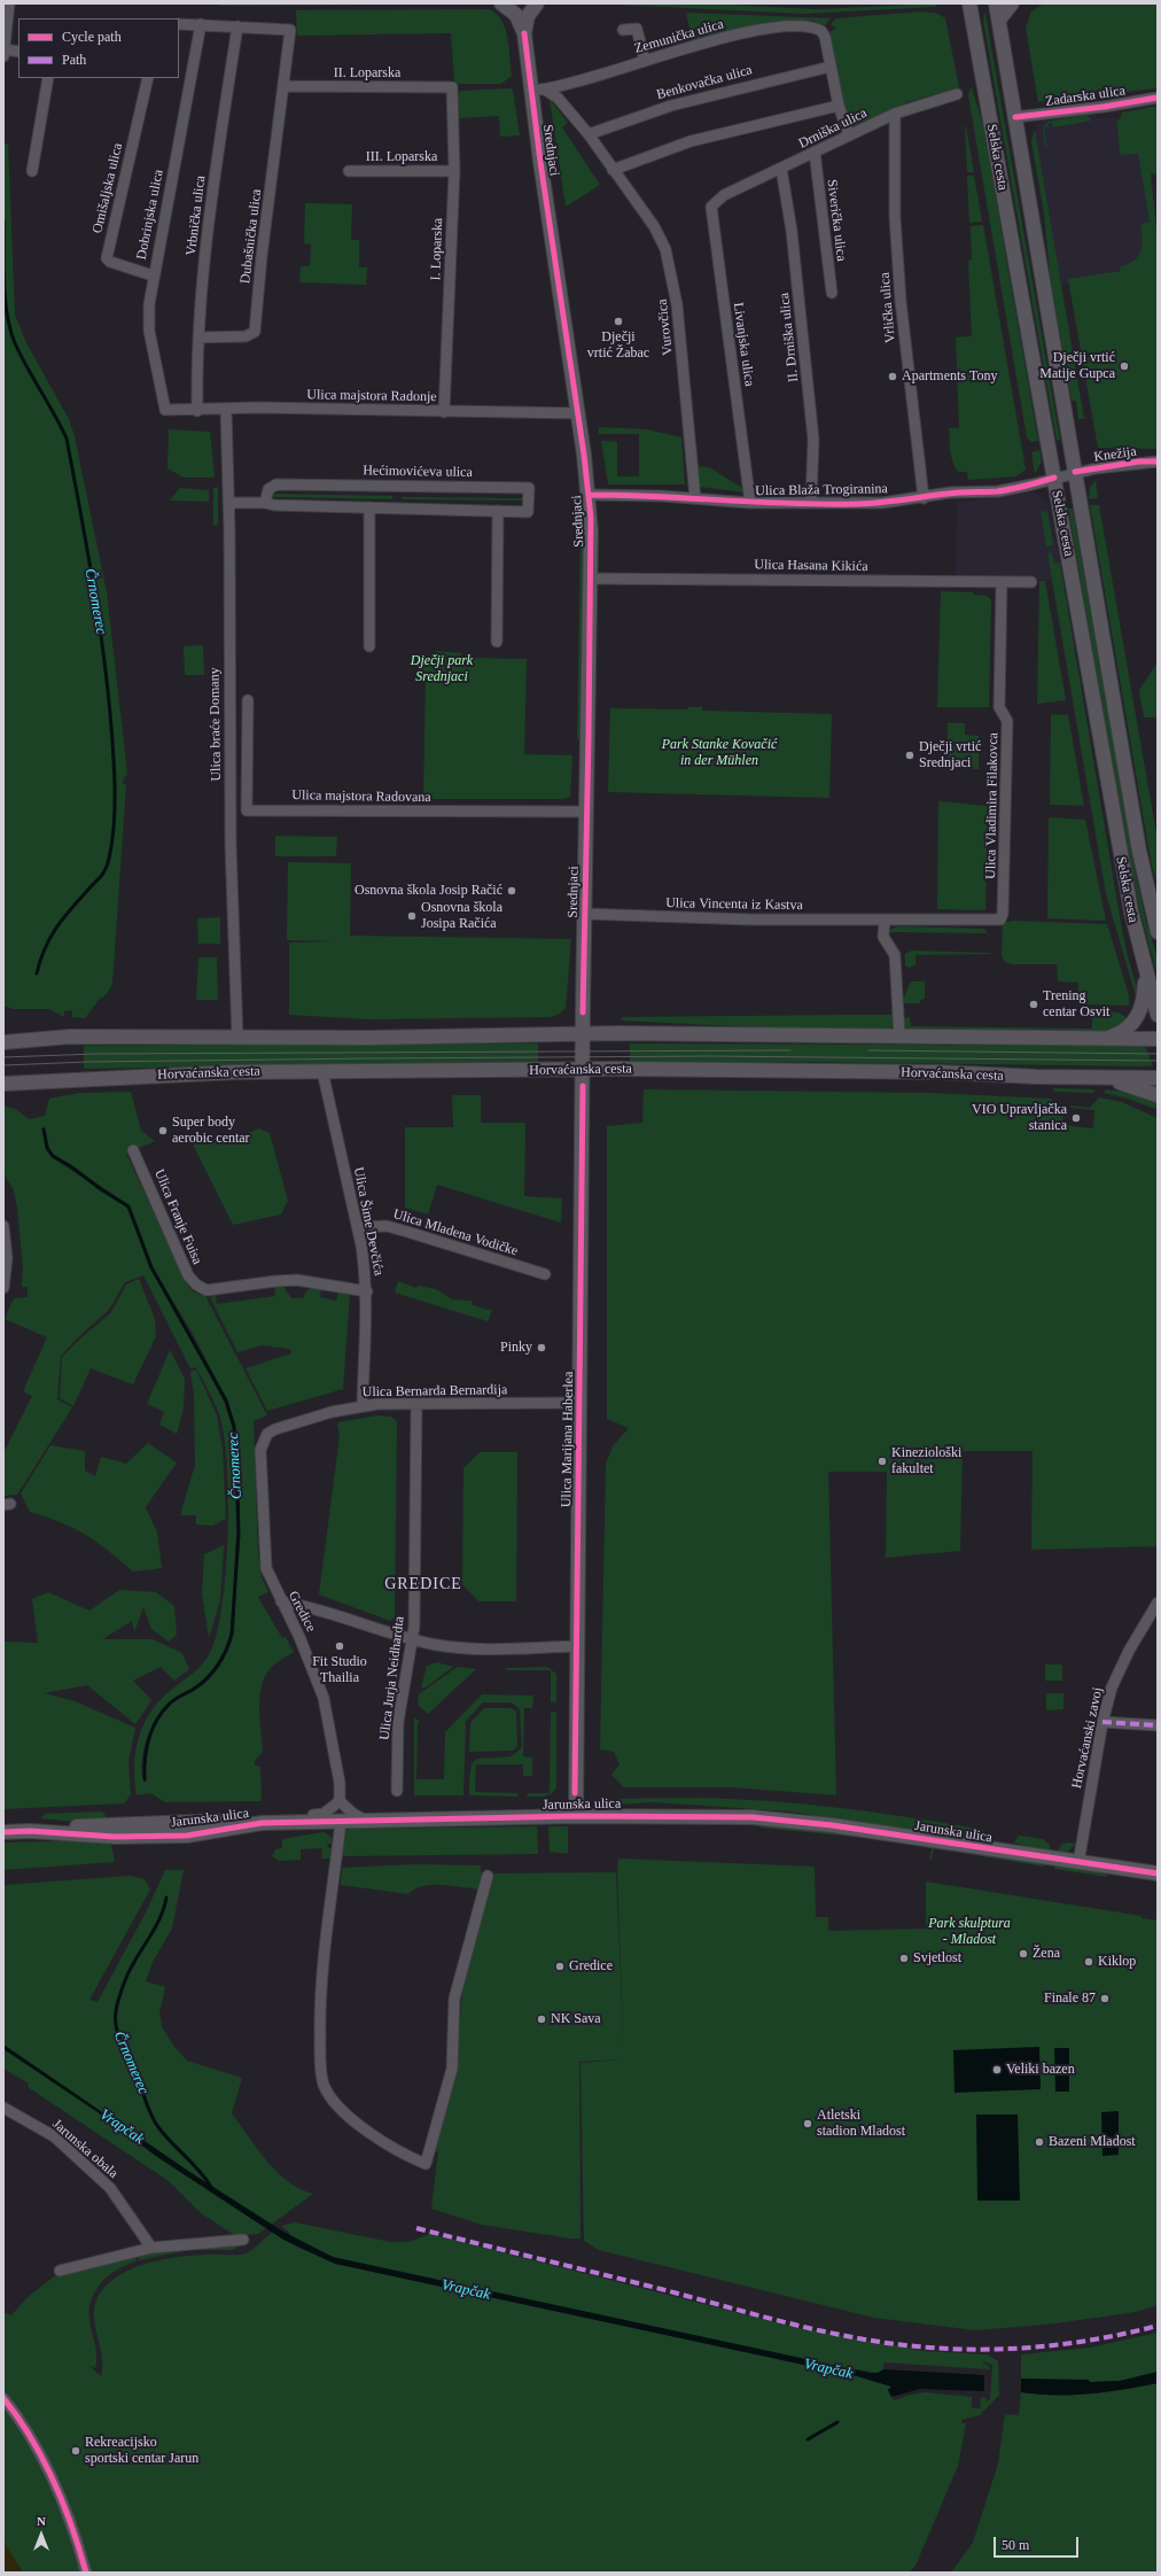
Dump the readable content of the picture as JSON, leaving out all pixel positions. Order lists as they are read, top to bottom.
{
  "streets": {
    "street": [
      "Zemunička ulica",
      "II. Loparska",
      "Benkovačka ulica",
      "Zadarska ulica",
      "Drniška ulica",
      "Srednjaci",
      "III. Loparska",
      "Selska cesta",
      "Omišaljska ulica",
      "Dobrinjska ulica",
      "Vrbnička ulica",
      "Siverička ulica",
      "Dubašnička ulica",
      "I. Loparska",
      "Vrlička ulica",
      "Vurovčica",
      "II. Drniška ulica",
      "Livanjska ulica",
      "Ulica majstora Radonje",
      "Knežija",
      "Hećimovićeva ulica",
      "Ulica Blaža Trogiranina",
      "Ulica Hasana Kikića",
      "Ulica braće Domany",
      "Ulica majstora Radovana",
      "Ulica Vladimira Filakovca",
      "Ulica Vincenta iz Kastva",
      "Horvaćanska cesta",
      "Ulica Franje Fuisa",
      "Ulica Šime Devčića",
      "Ulica Mladena Vodičke",
      "Ulica Bernarda Bernardija",
      "Ulica Marijana Haberlea",
      "Gredice",
      "Ulica Jurja Neidhardta",
      "Horvaćanski zavoj",
      "Jarunska ulica",
      "Jarunska obala"
    ]
  },
  "crossings": [
    ["Zemunička ulica", "Benkovačka ulica"],
    ["Zemunička ulica", "Srednjaci"],
    ["Zemunička ulica", "Vurovčica"],
    ["II. Loparska", "Dubašnička ulica"],
    ["II. Loparska", "I. Loparska"],
    ["Benkovačka ulica", "Vurovčica"],
    ["Zadarska ulica", "Selska cesta"],
    ["Drniška ulica", "Siverička ulica"],
    ["Drniška ulica", "Vrlička ulica"],
    ["Drniška ulica", "II. Drniška ulica"],
    ["Drniška ulica", "Livanjska ulica"],
    ["Srednjaci", "Vurovčica"],
    ["Srednjaci", "Ulica majstora Radonje"],
    ["Srednjaci", "Ulica Blaža Trogiranina"],
    ["Srednjaci", "Ulica Hasana Kikića"],
    ["Srednjaci", "Ulica majstora Radovana"],
    ["Srednjaci", "Ulica Vincenta iz Kastva"],
    ["Srednjaci", "Horvaćanska cesta"],
    ["Srednjaci", "Ulica Marijana Haberlea"],
    ["III. Loparska", "I. Loparska"],
    ["Selska cesta", "Knežija"],
    ["Selska cesta", "Ulica Blaža Trogiranina"],
    ["Omišaljska ulica", "Dobrinjska ulica"],
    ["Dobrinjska ulica", "Ulica majstora Radonje"],
    ["Vrbnička ulica", "Dubašnička ulica"],
    ["Vrbnička ulica", "Ulica majstora Radonje"],
    ["I. Loparska", "Ulica majstora Radonje"],
    ["Vrlička ulica", "Ulica Blaža Trogiranina"],
    ["Vurovčica", "Ulica Blaža Trogiranina"],
    ["II. Drniška ulica", "Ulica Blaža Trogiranina"],
    ["Livanjska ulica", "Ulica Blaža Trogiranina"],
    ["Ulica majstora Radonje", "Ulica braće Domany"],
    ["Knežija", "Ulica Blaža Trogiranina"],
    ["Hećimovićeva ulica", "Ulica braće Domany"],
    ["Ulica Hasana Kikića", "Ulica Vladimira Filakovca"],
    ["Ulica Vladimira Filakovca", "Ulica Vincenta iz Kastva"],
    ["Horvaćanska cesta", "Ulica Šime Devčića"],
    ["Horvaćanska cesta", "Ulica Marijana Haberlea"],
    ["Ulica Franje Fuisa", "Ulica Šime Devčića"],
    ["Ulica Šime Devčića", "Ulica Mladena Vodičke"],
    ["Ulica Šime Devčića", "Ulica Bernarda Bernardija"],
    ["Ulica Bernarda Bernardija", "Ulica Marijana Haberlea"],
    ["Ulica Bernarda Bernardija", "Gredice"],
    ["Ulica Bernarda Bernardija", "Ulica Jurja Neidhardta"],
    ["Ulica Marijana Haberlea", "Jarunska ulica"],
    ["Horvaćanski zavoj", "Jarunska ulica"]
  ],
  "districts": ["GREDICE"],
  "water": ["Črnomerec", "Vrapčak"],
  "parks": ["Dječji park Srednjaci", "Park Stanke Kovačić in der Mühlen", "Park skulptura - Mladost"],
  "places": [
    "Dječji vrtić Žabac",
    "Dječji vrtić Matije Gupca",
    "Apartments Tony",
    "Dječji vrtić Srednjaci",
    "Osnovna škola Josip Račić",
    "Osnovna škola Josipa Račića",
    "Trening centar Osvit",
    "VIO Upravljačka stanica",
    "Super body aerobic centar",
    "Pinky",
    "Kineziološki fakultet",
    "Fit Studio Thailia",
    "Žena",
    "Svjetlost",
    "Kiklop",
    "Gredice",
    "Finale 87",
    "NK Sava",
    "Veliki bazen",
    "Atletski stadion Mladost",
    "Bazeni Mladost",
    "Rekreacijsko sportski centar Jarun"
  ],
  "legend": ["Cycle path", "Path"],
  "scale_bar": "50 m",
  "north": "top"
}
